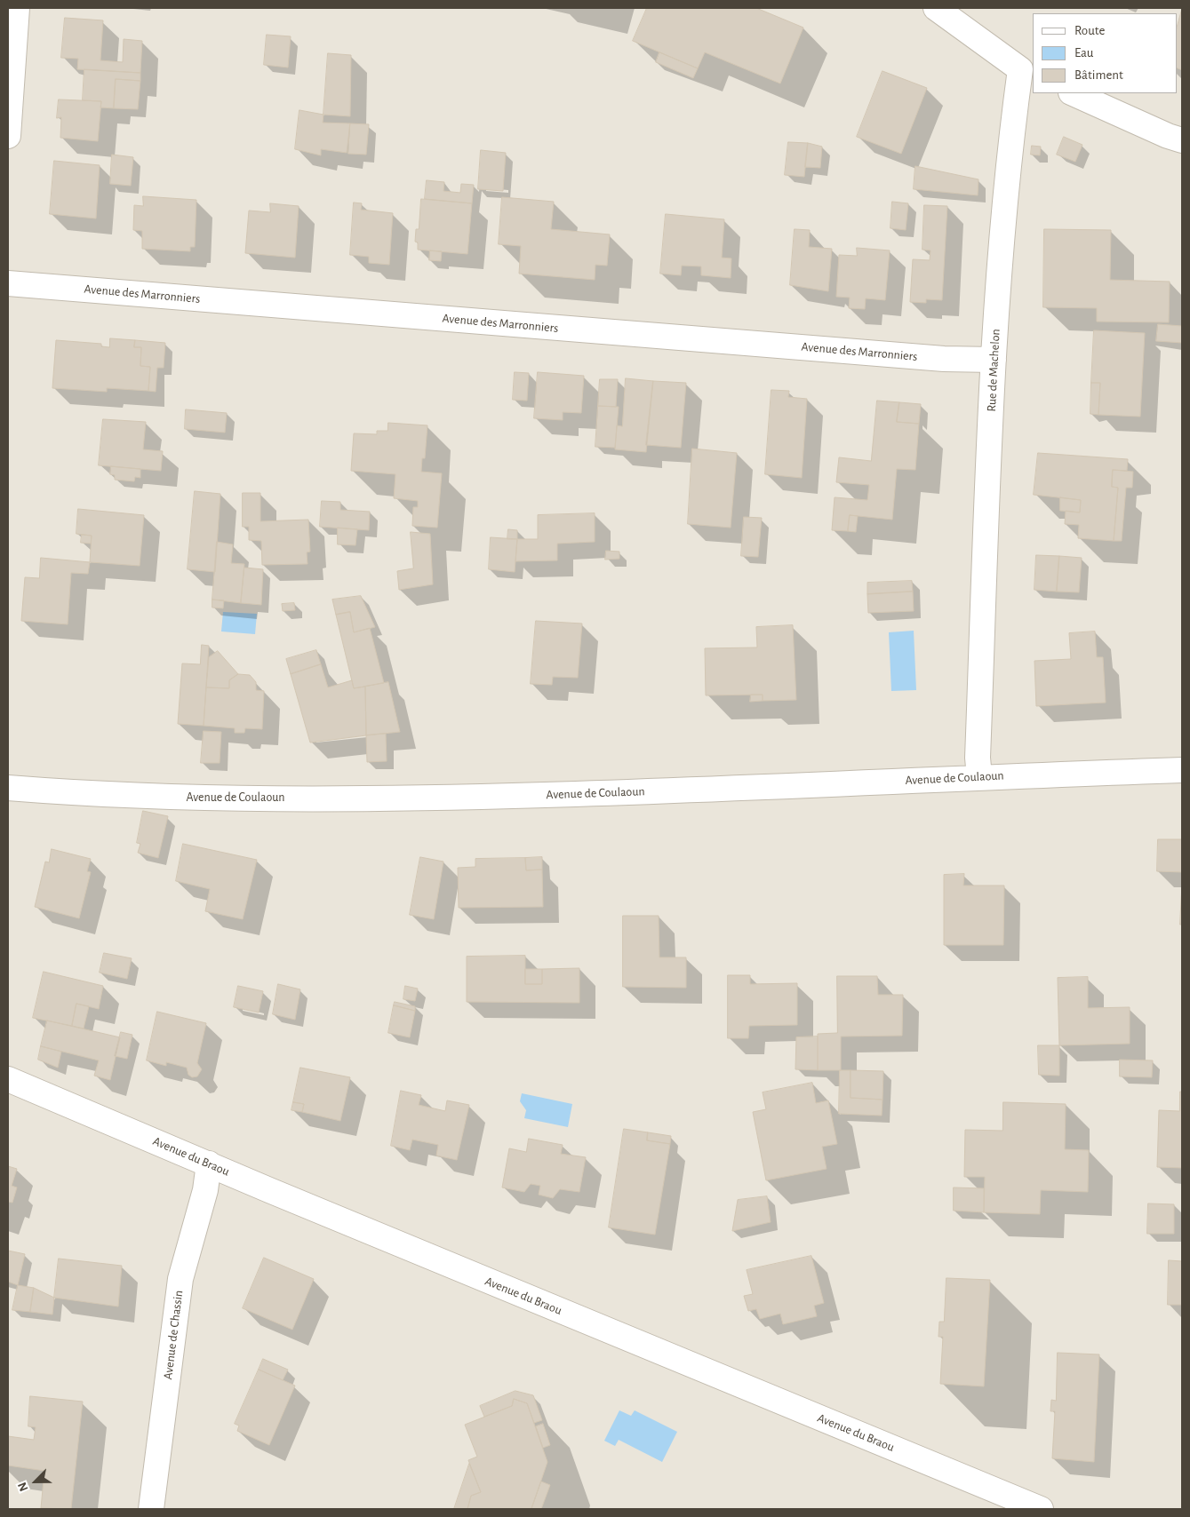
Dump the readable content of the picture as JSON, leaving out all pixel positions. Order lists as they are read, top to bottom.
{
  "streets": {
    "street": [
      "Avenue des Marronniers",
      "Rue de Machelon",
      "Avenue de Coulaoun",
      "Avenue du Braou",
      "Avenue de Chassin"
    ]
  },
  "crossings": [
    ["Avenue des Marronniers", "Rue de Machelon"],
    ["Rue de Machelon", "Avenue de Coulaoun"],
    ["Avenue du Braou", "Avenue de Chassin"]
  ],
  "legend": ["Route", "Eau", "Bâtiment"],
  "north": "bottom left"
}
